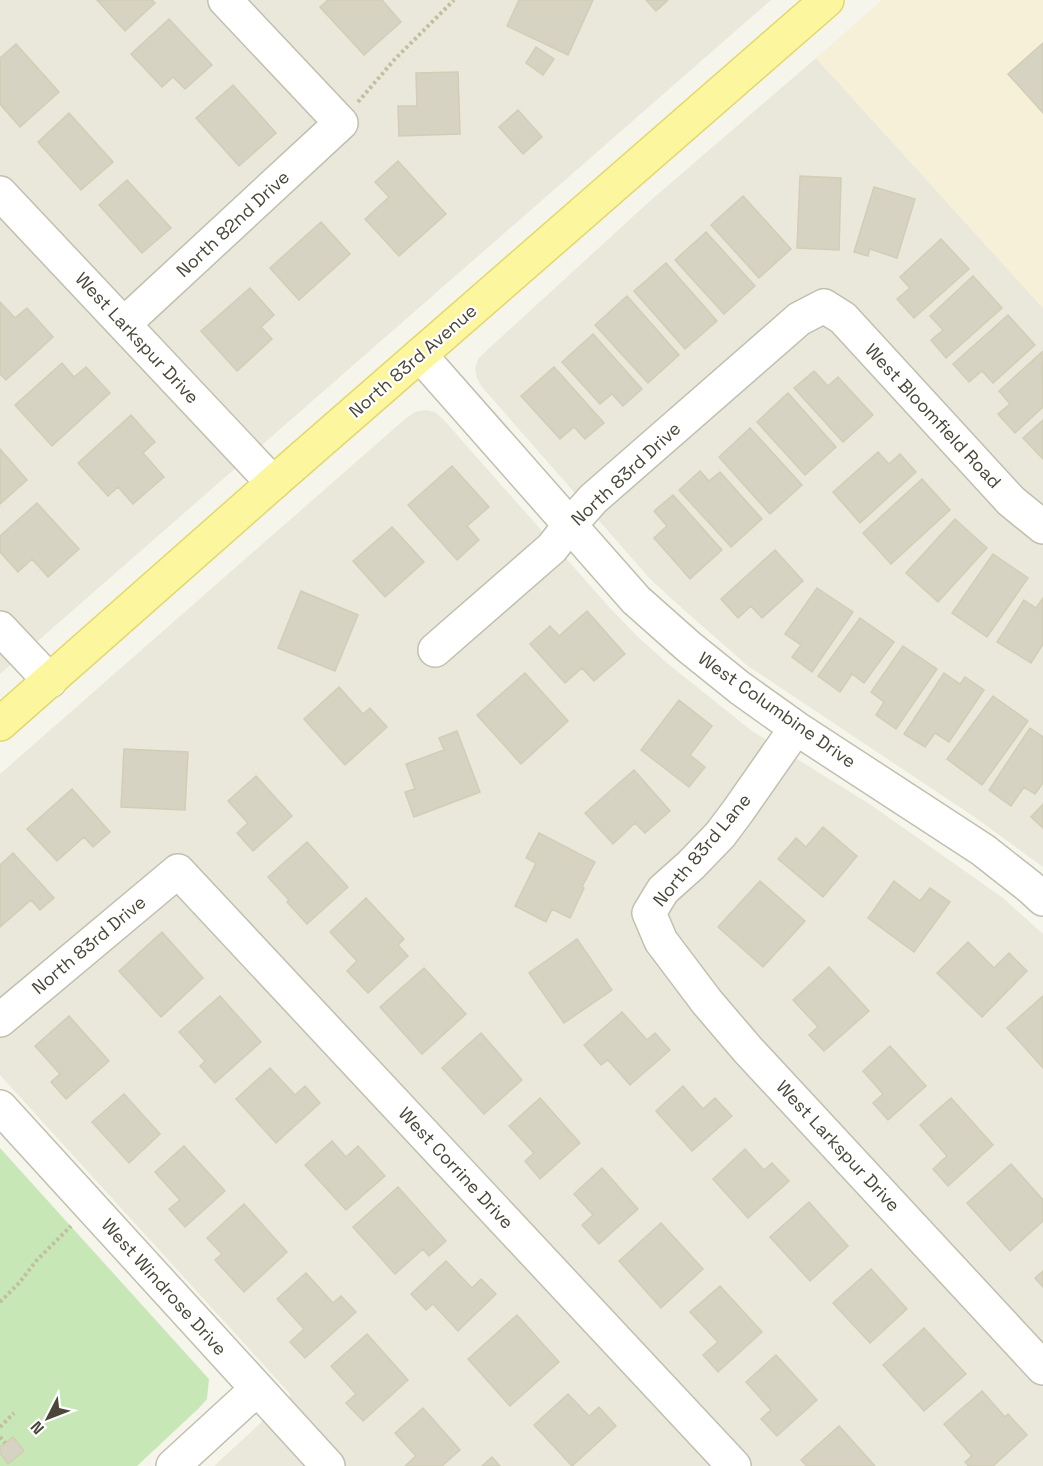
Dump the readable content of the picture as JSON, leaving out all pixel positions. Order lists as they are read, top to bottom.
{
  "streets": {
    "main road": ["North 83rd Avenue"],
    "street": [
      "North 82nd Drive",
      "West Larkspur Drive",
      "West Bloomfield Road",
      "North 83rd Drive",
      "West Columbine Drive",
      "North 83rd Lane",
      "West Corrine Drive",
      "West Windrose Drive"
    ]
  },
  "crossings": [
    ["North 82nd Drive", "West Larkspur Drive"],
    ["West Larkspur Drive", "North 83rd Avenue"],
    ["West Larkspur Drive", "North 83rd Lane"],
    ["North 83rd Avenue", "West Columbine Drive"],
    ["West Bloomfield Road", "North 83rd Drive"],
    ["North 83rd Drive", "West Columbine Drive"],
    ["North 83rd Drive", "West Corrine Drive"],
    ["West Columbine Drive", "North 83rd Lane"]
  ],
  "north": "bottom left"
}
